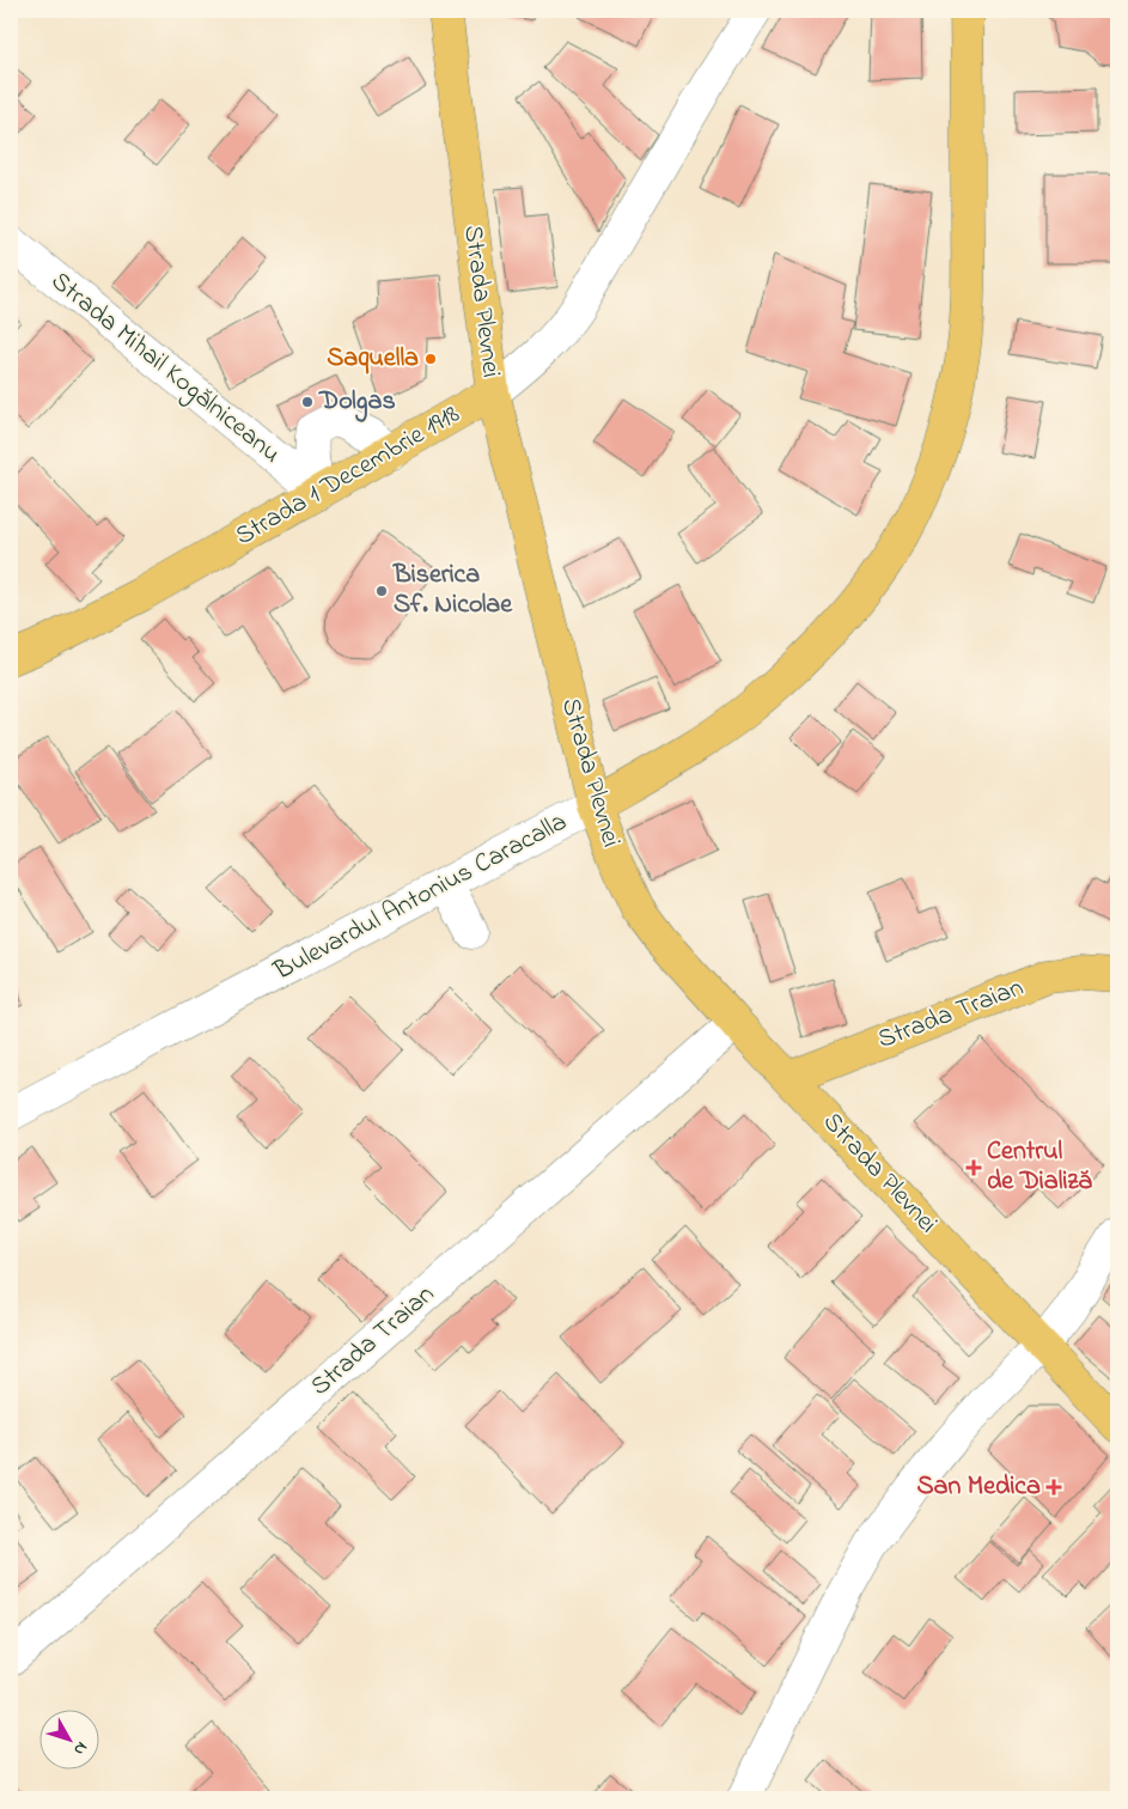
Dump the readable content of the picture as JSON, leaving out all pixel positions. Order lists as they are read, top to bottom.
{
  "streets": {
    "main road": [
      "Strada Plevnei",
      "Strada 1 Decembrie 1918",
      "Bulevardul Antonius Caracalla",
      "Strada Traian"
    ],
    "street": ["Strada Mihail Kogălniceanu"]
  },
  "crossings": [
    ["Strada Plevnei", "Strada 1 Decembrie 1918"],
    ["Strada Plevnei", "Bulevardul Antonius Caracalla"],
    ["Strada Plevnei", "Strada Traian"],
    ["Strada Mihail Kogălniceanu", "Strada 1 Decembrie 1918"]
  ],
  "places": {
    "other": ["Saquella", "Dolgas", "Biserica Sf. Nicolae"],
    "health": ["Centrul de Dializă", "San Medica"]
  },
  "north": "bottom right"
}
